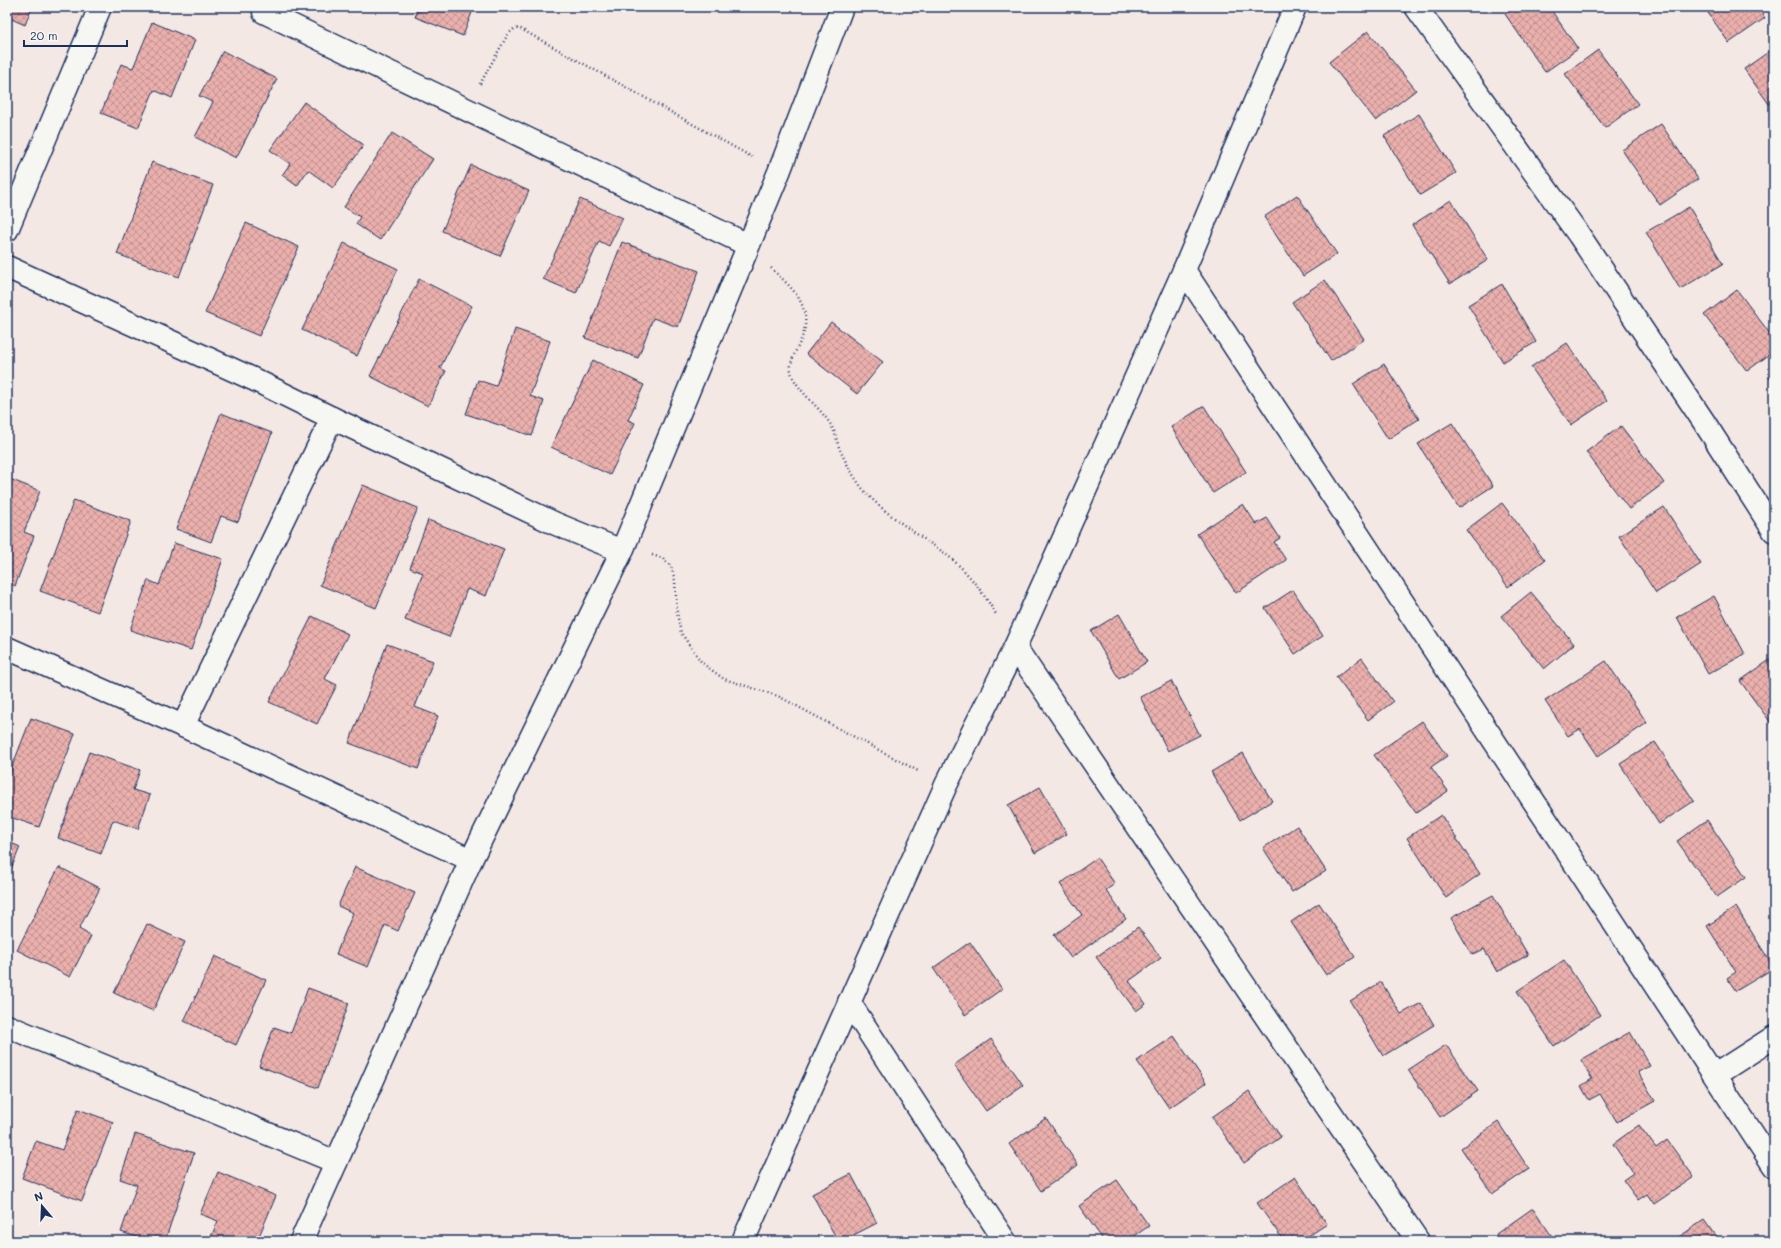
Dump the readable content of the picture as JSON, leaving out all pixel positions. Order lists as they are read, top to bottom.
{
  "scale_bar": "20 m",
  "north": "top"
}
